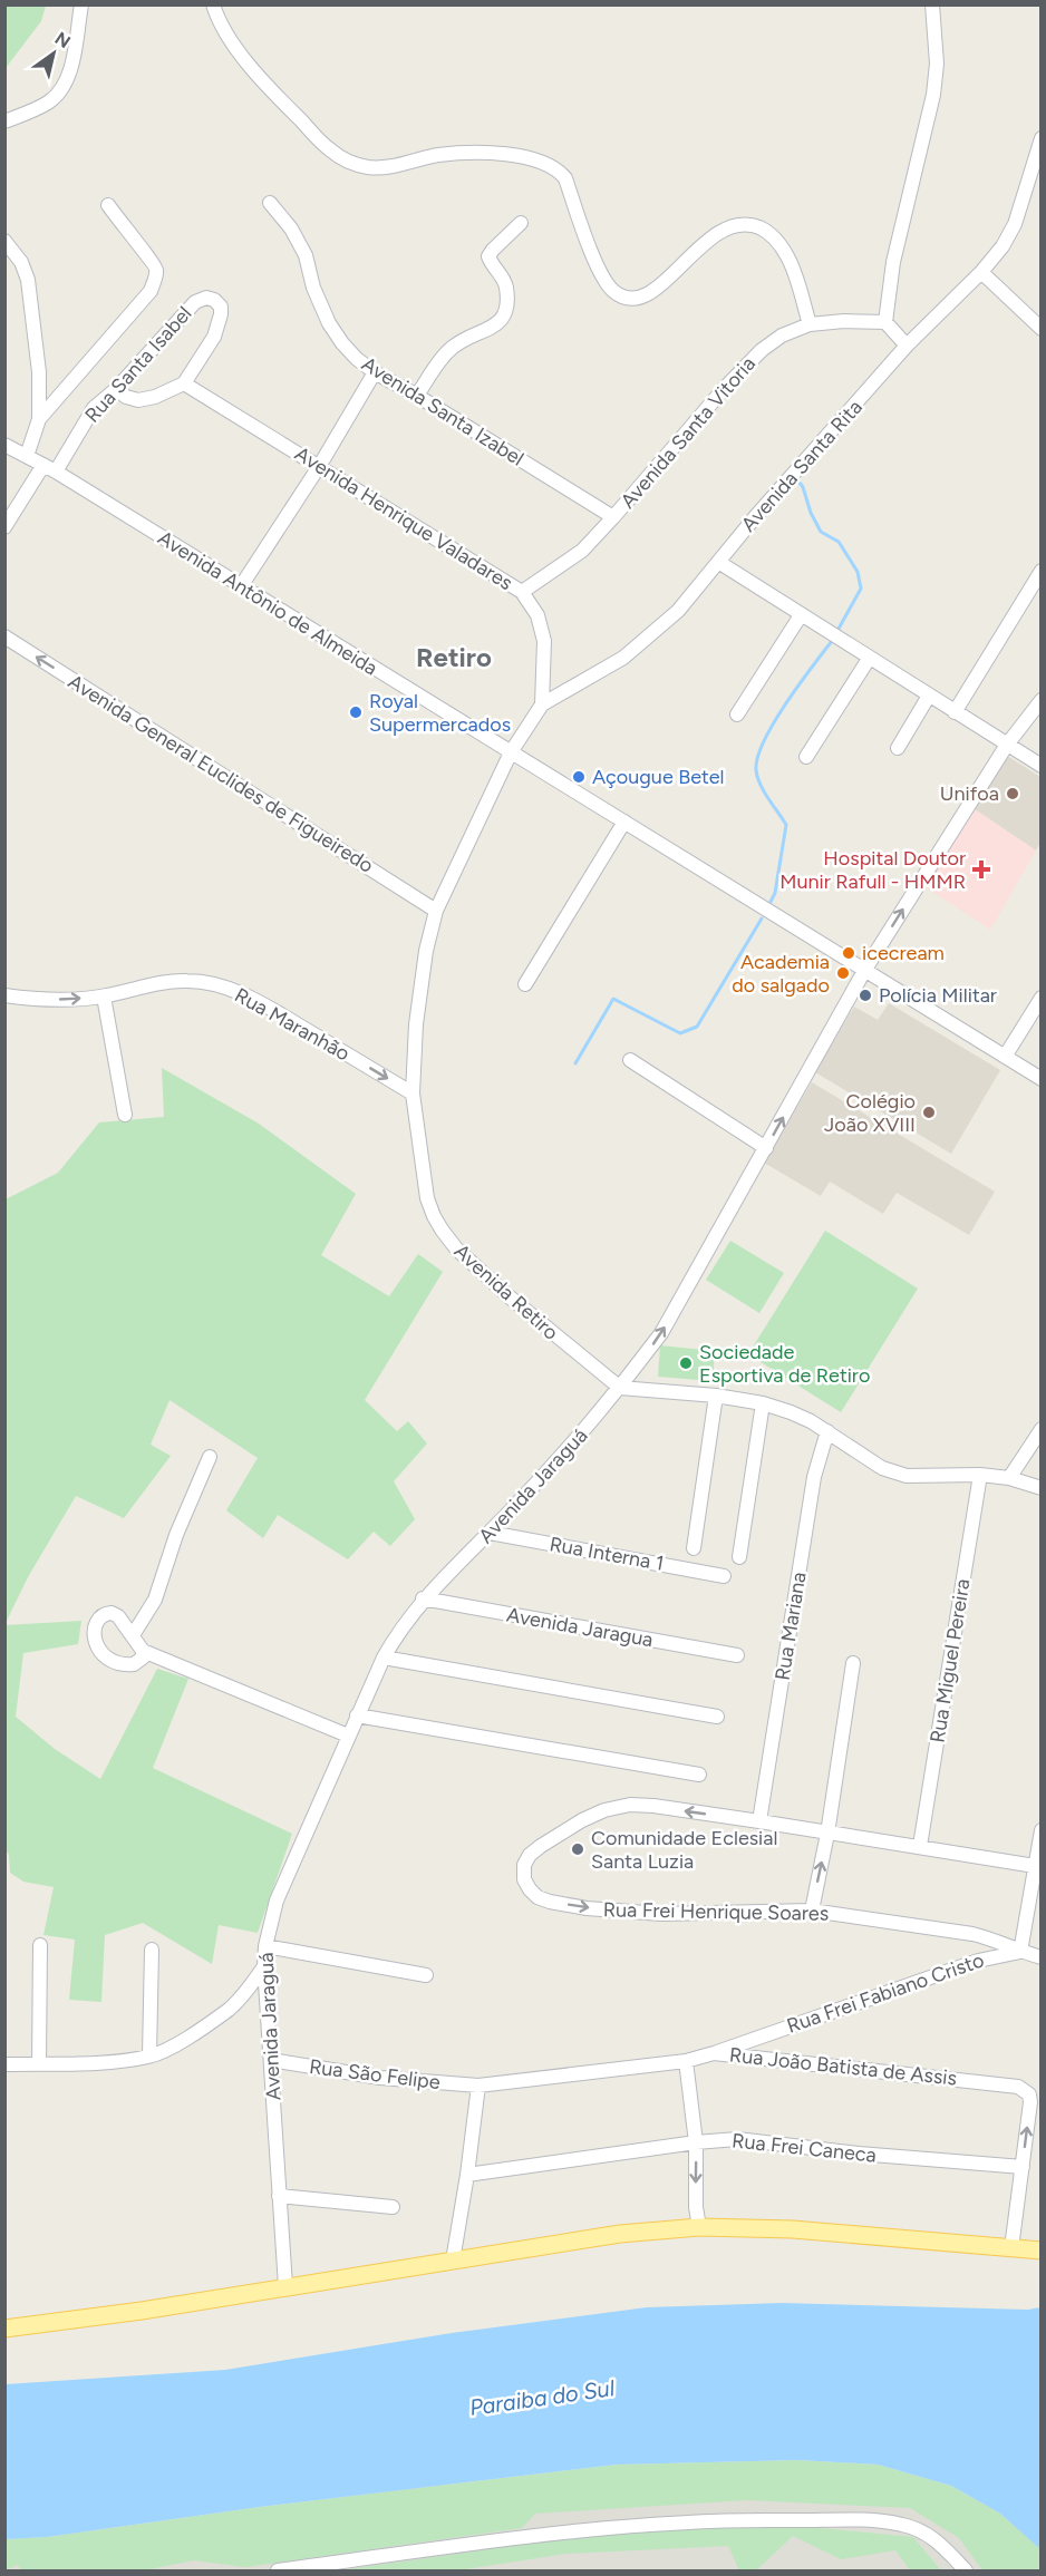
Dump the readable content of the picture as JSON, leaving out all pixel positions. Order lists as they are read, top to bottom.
{
  "streets": {
    "street": [
      "Rua Santa Isabel",
      "Avenida Santa Izabel",
      "Avenida Santa Vitoria",
      "Avenida Santa Rita",
      "Avenida Henrique Valadares",
      "Avenida Antônio de Almeida",
      "Avenida General Euclides de Figueiredo",
      "Rua Maranhão",
      "Avenida Retiro",
      "Avenida Jaraguá",
      "Rua Interna 1",
      "Rua Mariana",
      "Avenida Jaragua",
      "Rua Miguel Pereira",
      "Rua Frei Henrique Soares",
      "Rua Frei Fabiano Cristo",
      "Rua João Batista de Assis",
      "Rua São Felipe",
      "Rua Frei Caneca"
    ]
  },
  "crossings": [
    ["Rua Santa Isabel", "Avenida Henrique Valadares"],
    ["Rua Santa Isabel", "Avenida Antônio de Almeida"],
    ["Avenida Santa Izabel", "Avenida Santa Vitoria"],
    ["Avenida Santa Vitoria", "Avenida Henrique Valadares"],
    ["Avenida Santa Rita", "Avenida Henrique Valadares"],
    ["Avenida Santa Rita", "Avenida Antônio de Almeida"],
    ["Avenida Santa Rita", "Avenida Retiro"],
    ["Avenida Antônio de Almeida", "Avenida Retiro"],
    ["Avenida Antônio de Almeida", "Avenida Jaraguá"],
    ["Avenida General Euclides de Figueiredo", "Avenida Retiro"],
    ["Rua Maranhão", "Avenida Retiro"],
    ["Avenida Retiro", "Avenida Jaraguá"],
    ["Avenida Jaraguá", "Rua Interna 1"],
    ["Avenida Jaraguá", "Avenida Jaragua"],
    ["Avenida Jaraguá", "Rua São Felipe"],
    ["Rua Mariana", "Rua Frei Henrique Soares"],
    ["Rua Miguel Pereira", "Rua Frei Henrique Soares"],
    ["Rua Frei Henrique Soares", "Rua Frei Fabiano Cristo"],
    ["Rua Frei Fabiano Cristo", "Rua João Batista de Assis"],
    ["Rua João Batista de Assis", "Rua São Felipe"],
    ["Rua João Batista de Assis", "Rua Frei Caneca"]
  ],
  "one_way": [
    "Avenida General Euclides de Figueiredo",
    "Rua Maranhão",
    "Avenida Jaraguá",
    "Rua João Batista de Assis"
  ],
  "districts": ["Retiro"],
  "water": ["Paraiba do Sul"],
  "places": {
    "other": [
      "Royal Supermercados",
      "Açougue Betel",
      "Unifoa",
      "icecream",
      "Academia do salgado",
      "Polícia Militar",
      "Colégio João XVIII",
      "Sociedade Esportiva de Retiro",
      "Comunidade Eclesial Santa Luzia"
    ],
    "health": ["Hospital Doutor Munir Rafull - HMMR"]
  },
  "north": "top right"
}
